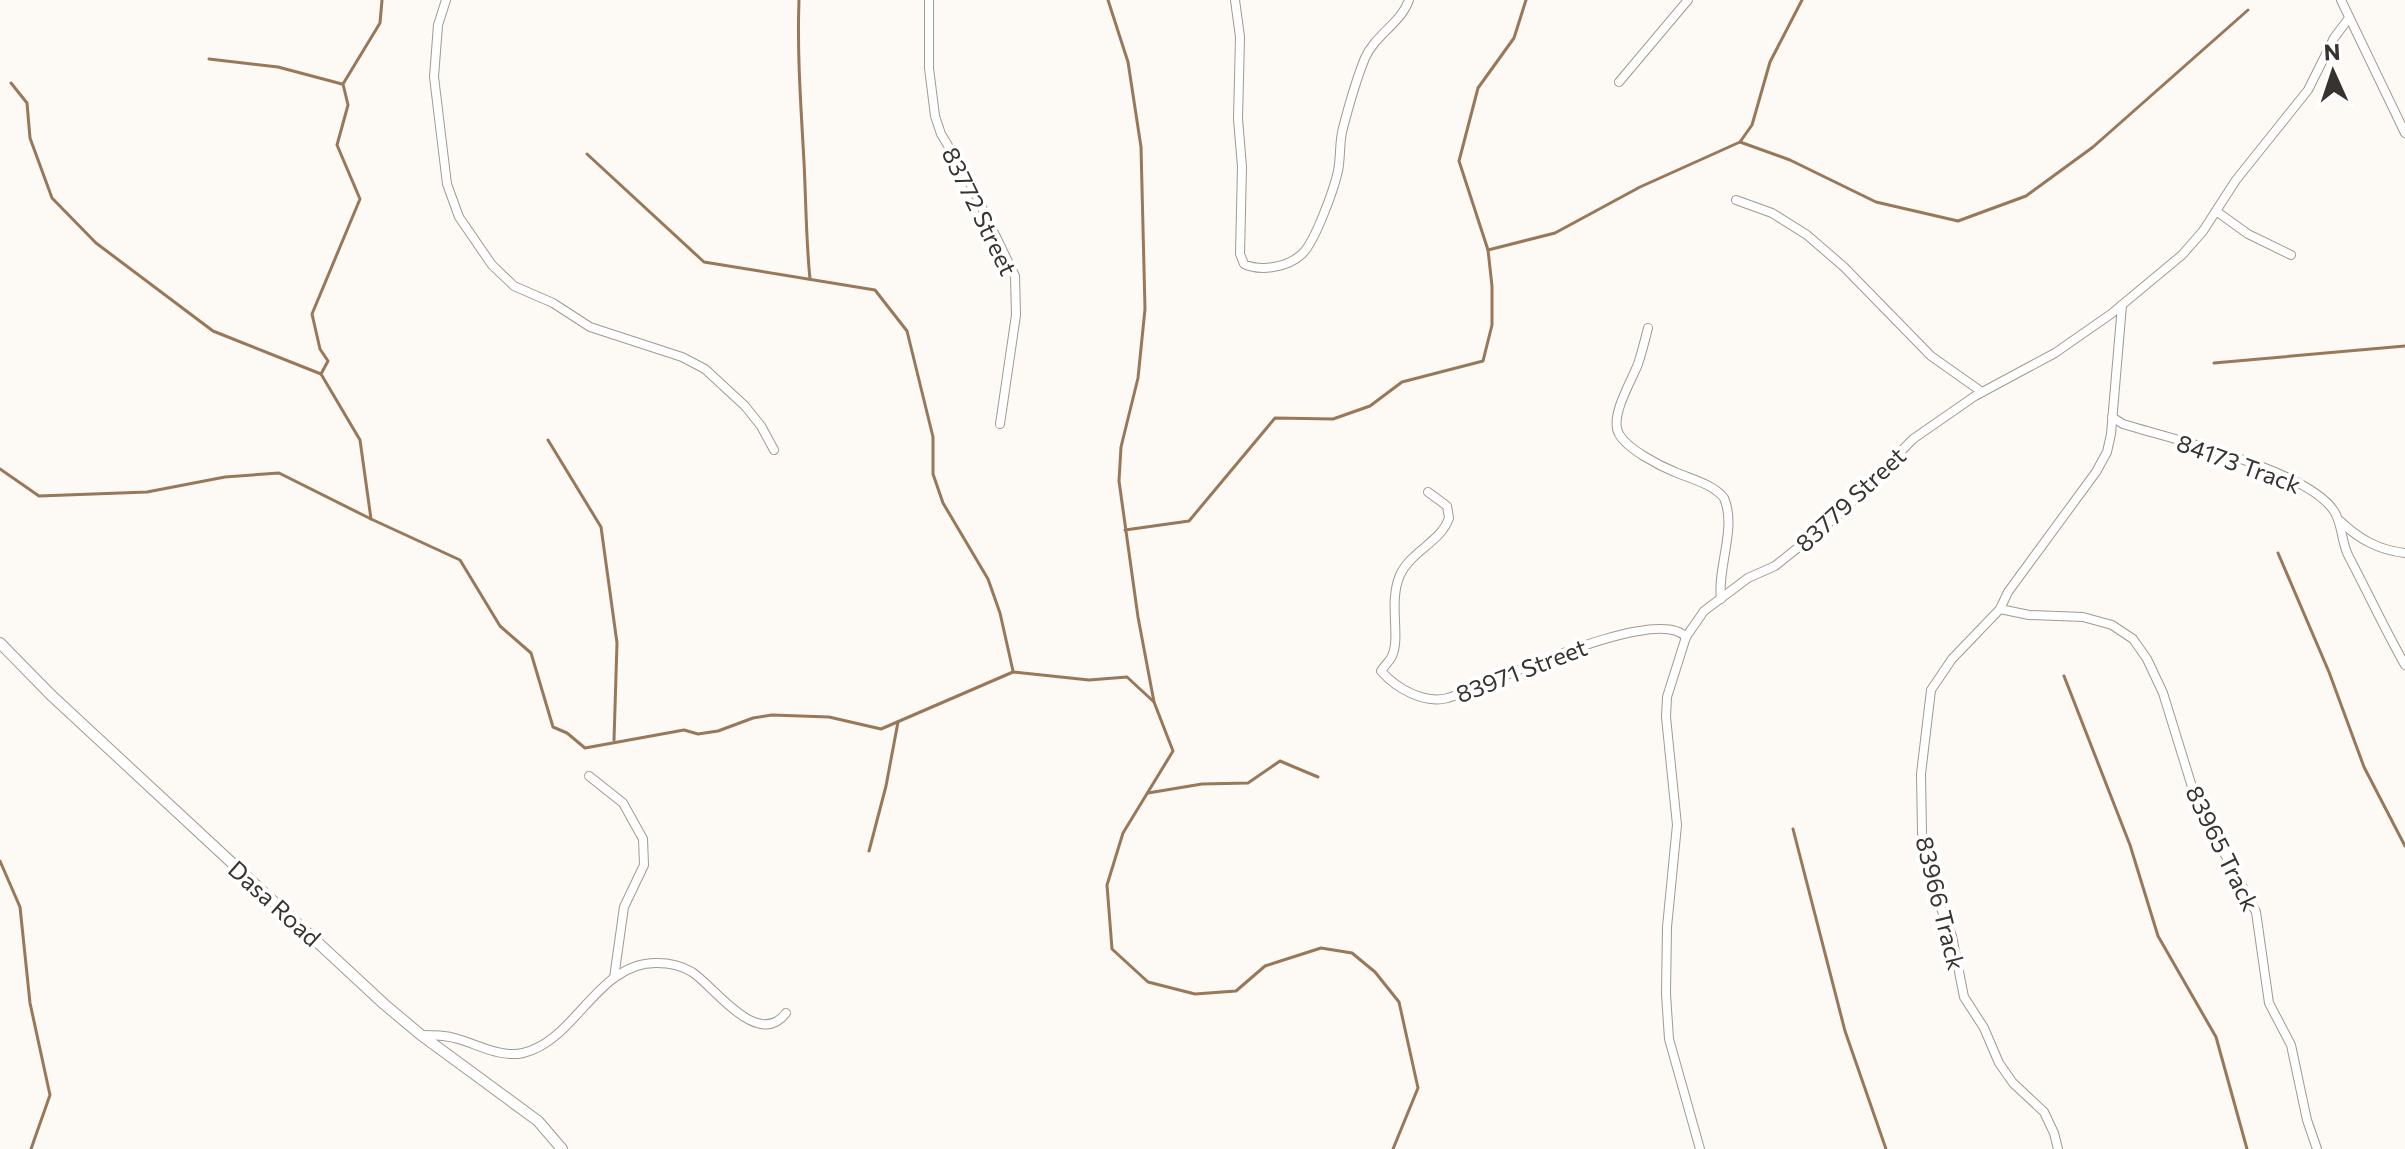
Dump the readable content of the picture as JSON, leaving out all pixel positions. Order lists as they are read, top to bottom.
{
  "streets": {
    "street": [
      "83772 Street",
      "84173 Track",
      "83779 Street",
      "83971 Street",
      "83965 Track",
      "Dasa Road",
      "83966 Track"
    ]
  },
  "crossings": [
    ["84173 Track", "83966 Track"],
    ["83779 Street", "83971 Street"],
    ["83779 Street", "83966 Track"],
    ["83965 Track", "83966 Track"]
  ],
  "north": "top"
}
